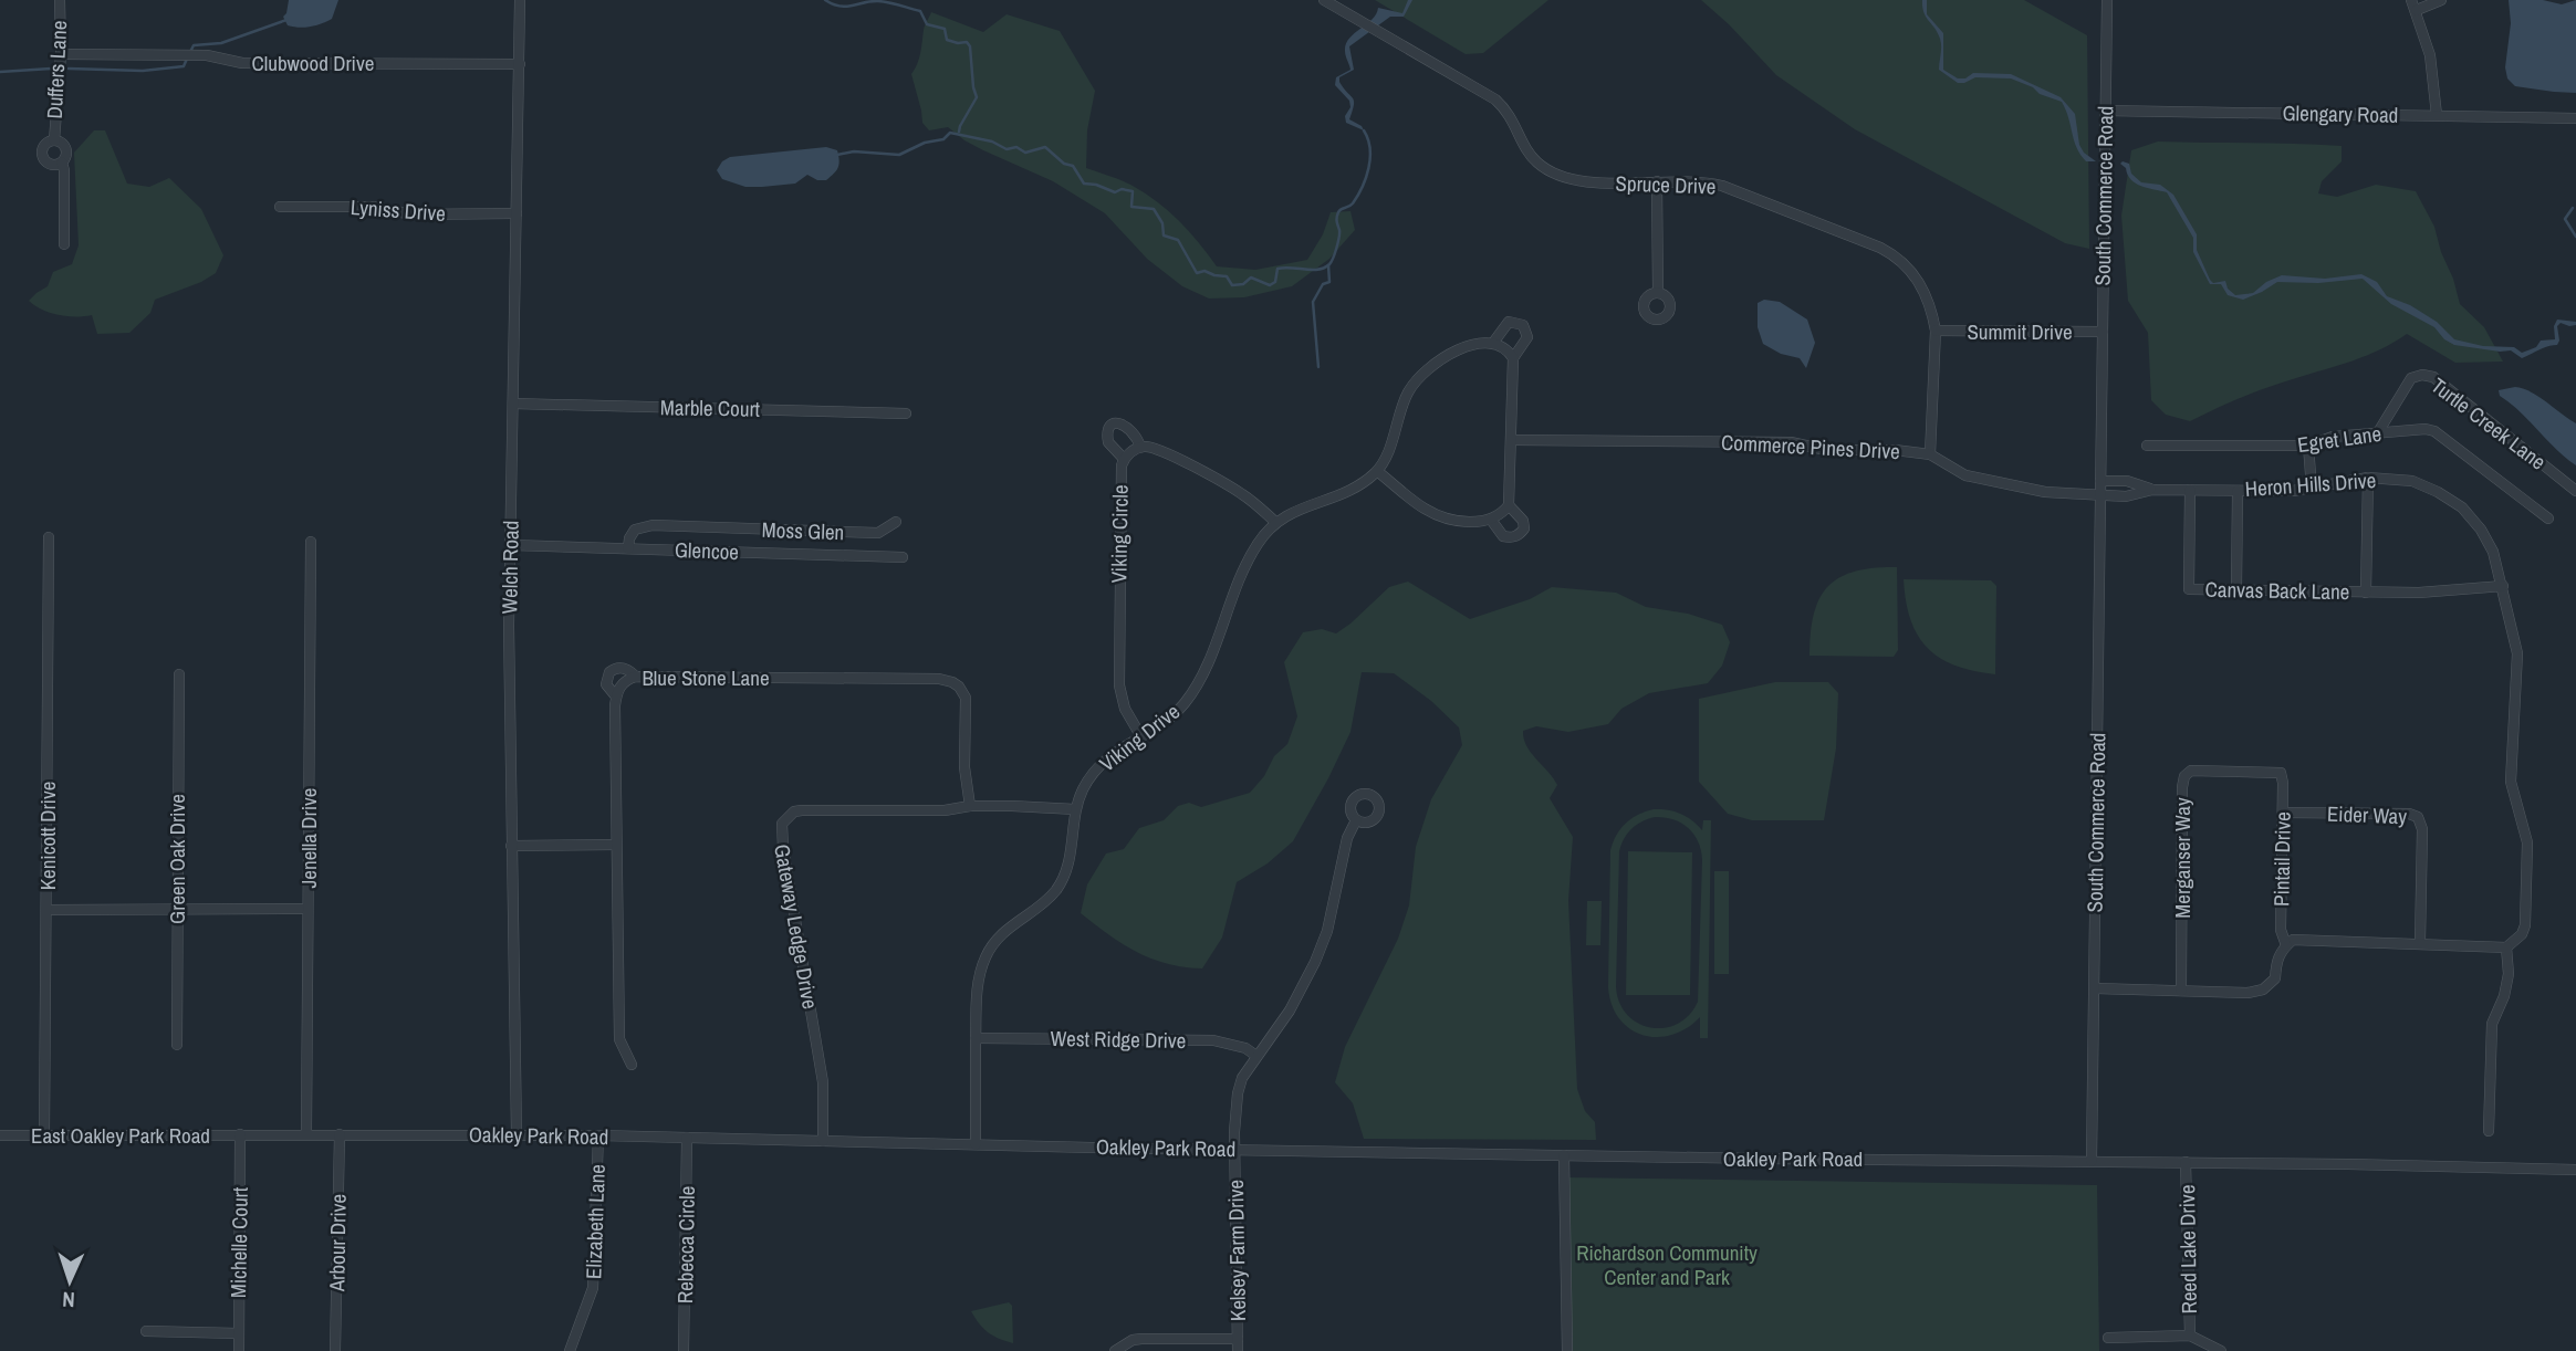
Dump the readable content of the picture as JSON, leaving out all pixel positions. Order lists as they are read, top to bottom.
{
  "streets": {
    "street": [
      "Clubwood Drive",
      "Duffers Lane",
      "Glengary Road",
      "Spruce Drive",
      "South Commerce Road",
      "Lyniss Drive",
      "Summit Drive",
      "Marble Court",
      "Turtle Creek Lane",
      "Egret Lane",
      "Commerce Pines Drive",
      "Heron Hills Drive",
      "Moss Glen",
      "Viking Circle",
      "Glencoe",
      "Welch Road",
      "Canvas Back Lane",
      "Blue Stone Lane",
      "Viking Drive",
      "Eider Way",
      "Kenicott Drive",
      "Jenella Drive",
      "Merganser Way",
      "Green Oak Drive",
      "Pintail Drive",
      "Gateway Ledge Drive",
      "West Ridge Drive",
      "East Oakley Park Road",
      "Oakley Park Road",
      "Elizabeth Lane",
      "Michelle Court",
      "Arbour Drive",
      "Rebecca Circle",
      "Reed Lake Drive",
      "Kelsey Farm Drive"
    ]
  },
  "crossings": [
    ["Clubwood Drive", "Duffers Lane"],
    ["Clubwood Drive", "Welch Road"],
    ["Glengary Road", "South Commerce Road"],
    ["Spruce Drive", "Summit Drive"],
    ["Spruce Drive", "Commerce Pines Drive"],
    ["South Commerce Road", "Summit Drive"],
    ["South Commerce Road", "Commerce Pines Drive"],
    ["South Commerce Road", "Heron Hills Drive"],
    ["South Commerce Road", "Oakley Park Road"],
    ["Lyniss Drive", "Welch Road"],
    ["Marble Court", "Welch Road"],
    ["Turtle Creek Lane", "Egret Lane"],
    ["Commerce Pines Drive", "Heron Hills Drive"],
    ["Heron Hills Drive", "Canvas Back Lane"],
    ["Moss Glen", "Glencoe"],
    ["Viking Circle", "Viking Drive"],
    ["Glencoe", "Welch Road"],
    ["Welch Road", "Oakley Park Road"],
    ["Blue Stone Lane", "Gateway Ledge Drive"],
    ["Viking Drive", "Gateway Ledge Drive"],
    ["Viking Drive", "West Ridge Drive"],
    ["Viking Drive", "Oakley Park Road"],
    ["Eider Way", "Pintail Drive"],
    ["Kenicott Drive", "East Oakley Park Road"],
    ["Jenella Drive", "Oakley Park Road"],
    ["Merganser Way", "Pintail Drive"],
    ["Gateway Ledge Drive", "Oakley Park Road"],
    ["West Ridge Drive", "Kelsey Farm Drive"],
    ["East Oakley Park Road", "Oakley Park Road"],
    ["East Oakley Park Road", "Michelle Court"],
    ["Oakley Park Road", "Elizabeth Lane"],
    ["Oakley Park Road", "Michelle Court"],
    ["Oakley Park Road", "Arbour Drive"],
    ["Oakley Park Road", "Rebecca Circle"],
    ["Oakley Park Road", "Kelsey Farm Drive"]
  ],
  "parks": ["Richardson Community Center and Park"],
  "north": "bottom"
}
